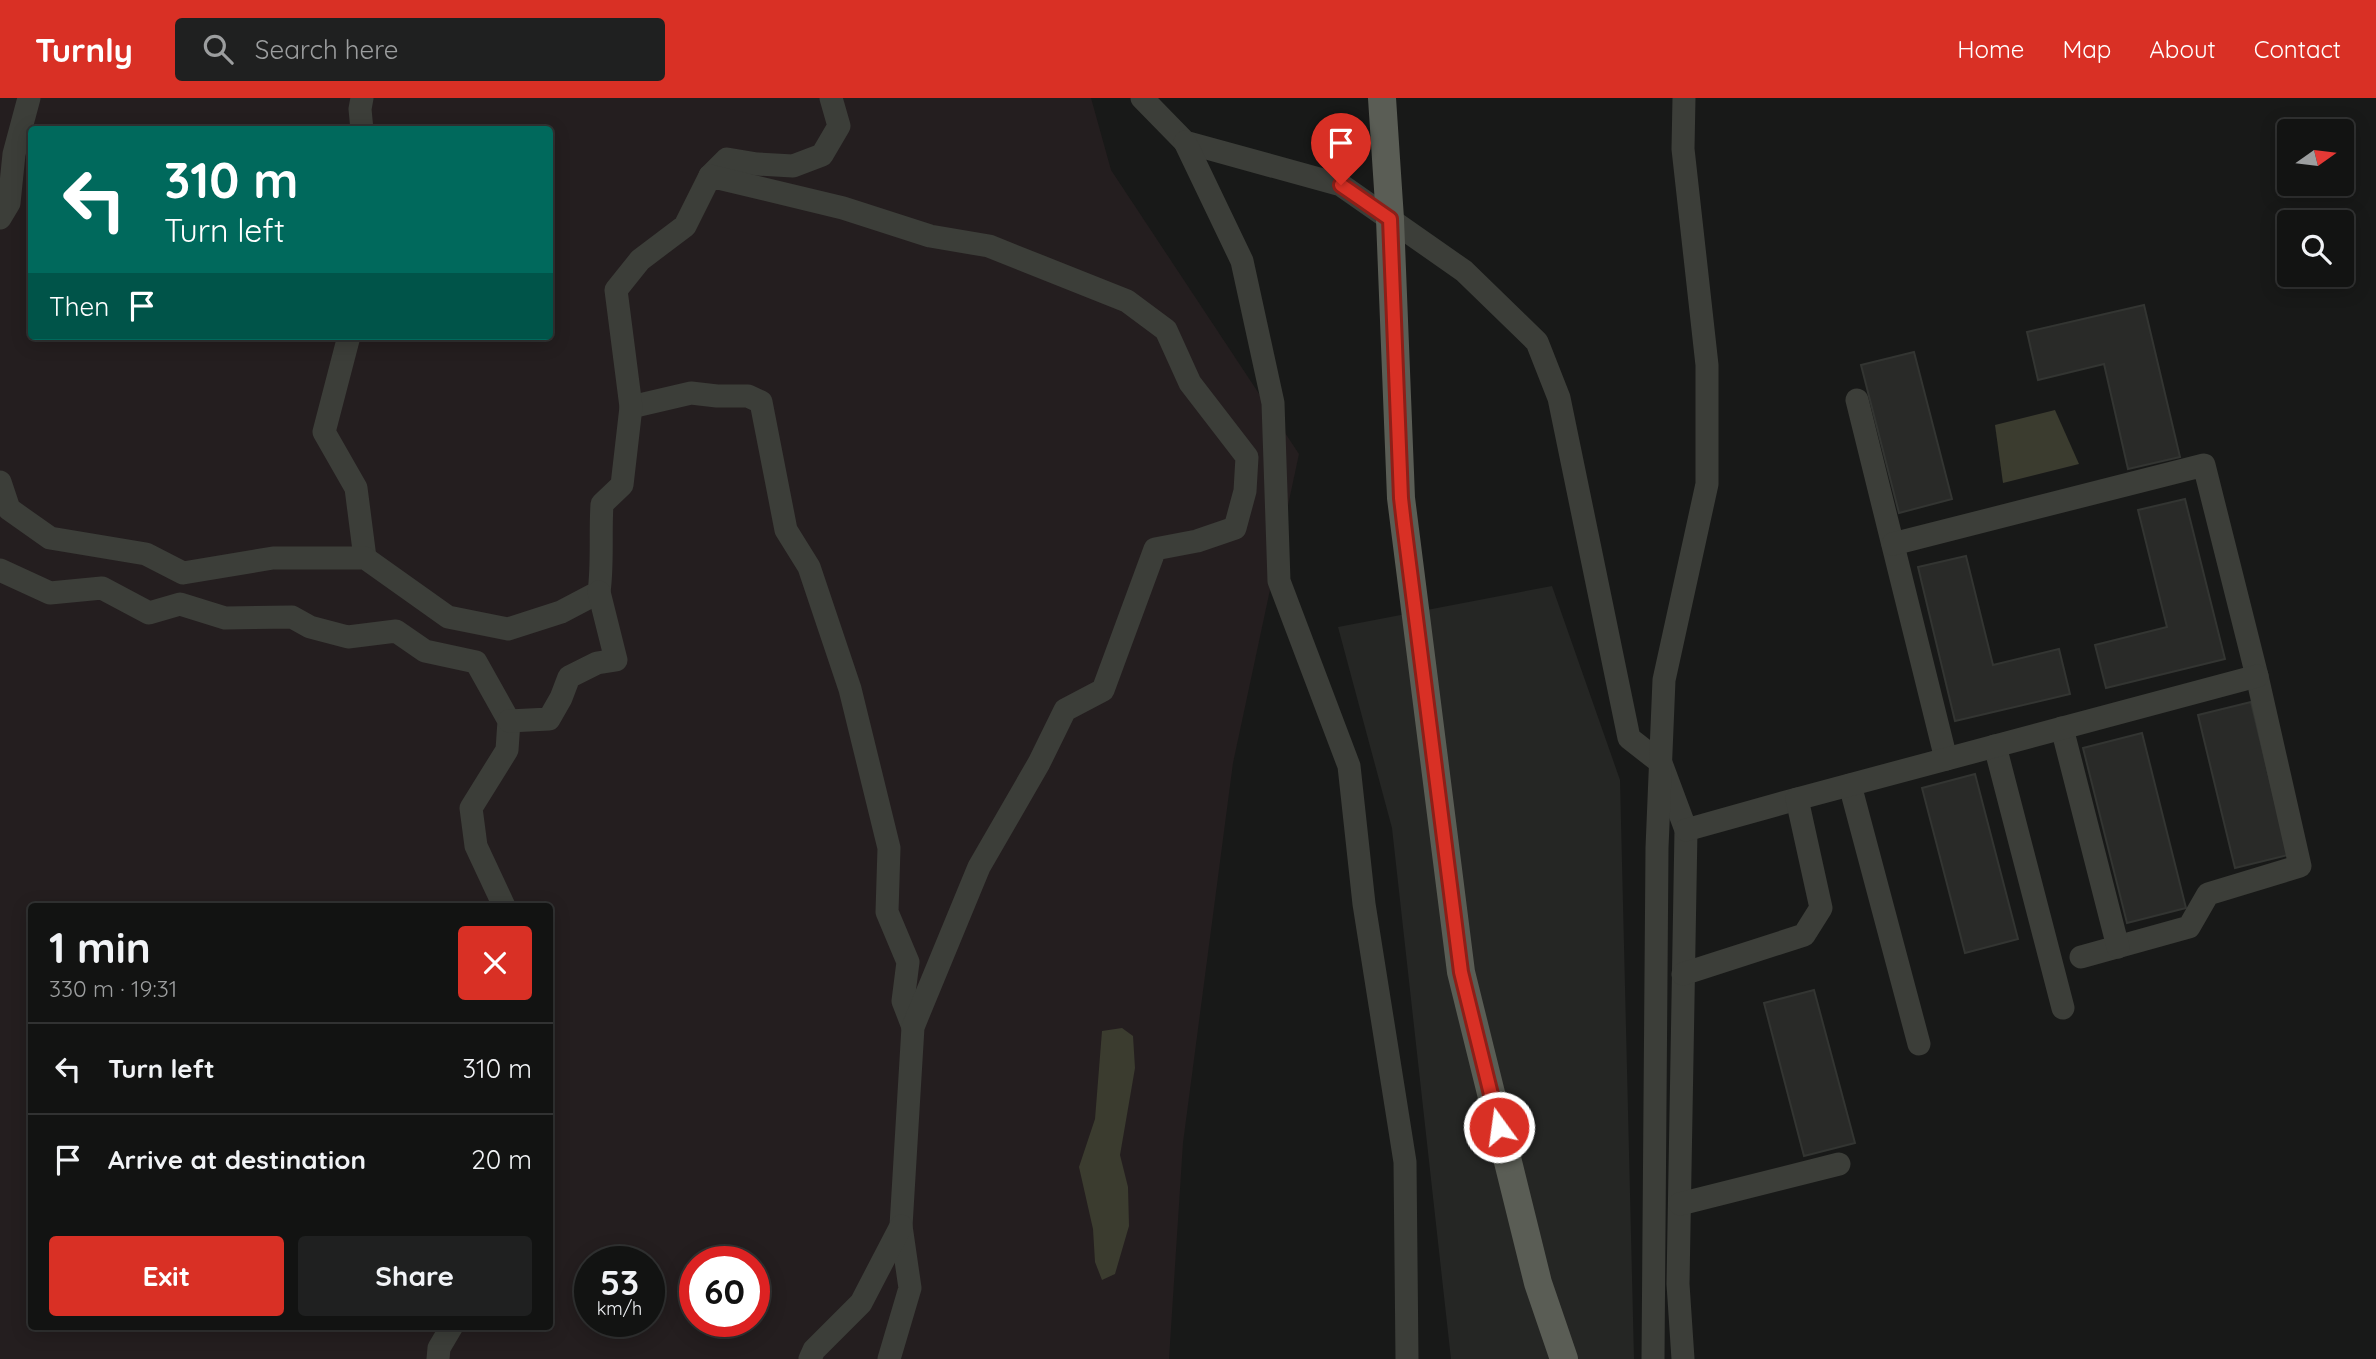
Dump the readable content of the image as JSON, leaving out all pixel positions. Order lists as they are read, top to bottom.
{
  "north": "right",
  "page": {
    "header": "Turnly",
    "search": "Search here",
    "nav": [
      "Home",
      "Map",
      "About",
      "Contact"
    ],
    "turn": ["310 m", "Turn left"],
    "then": "Then",
    "heading": ["1 min", "330 m · 19:31"],
    "list": [
      {
        "name": "Turn left",
        "value": "310 m"
      },
      {
        "name": "Arrive at destination",
        "value": "20 m"
      }
    ],
    "buttons": ["Exit", "Share"],
    "speed": "53 km/h",
    "limit": "60"
  }
}
